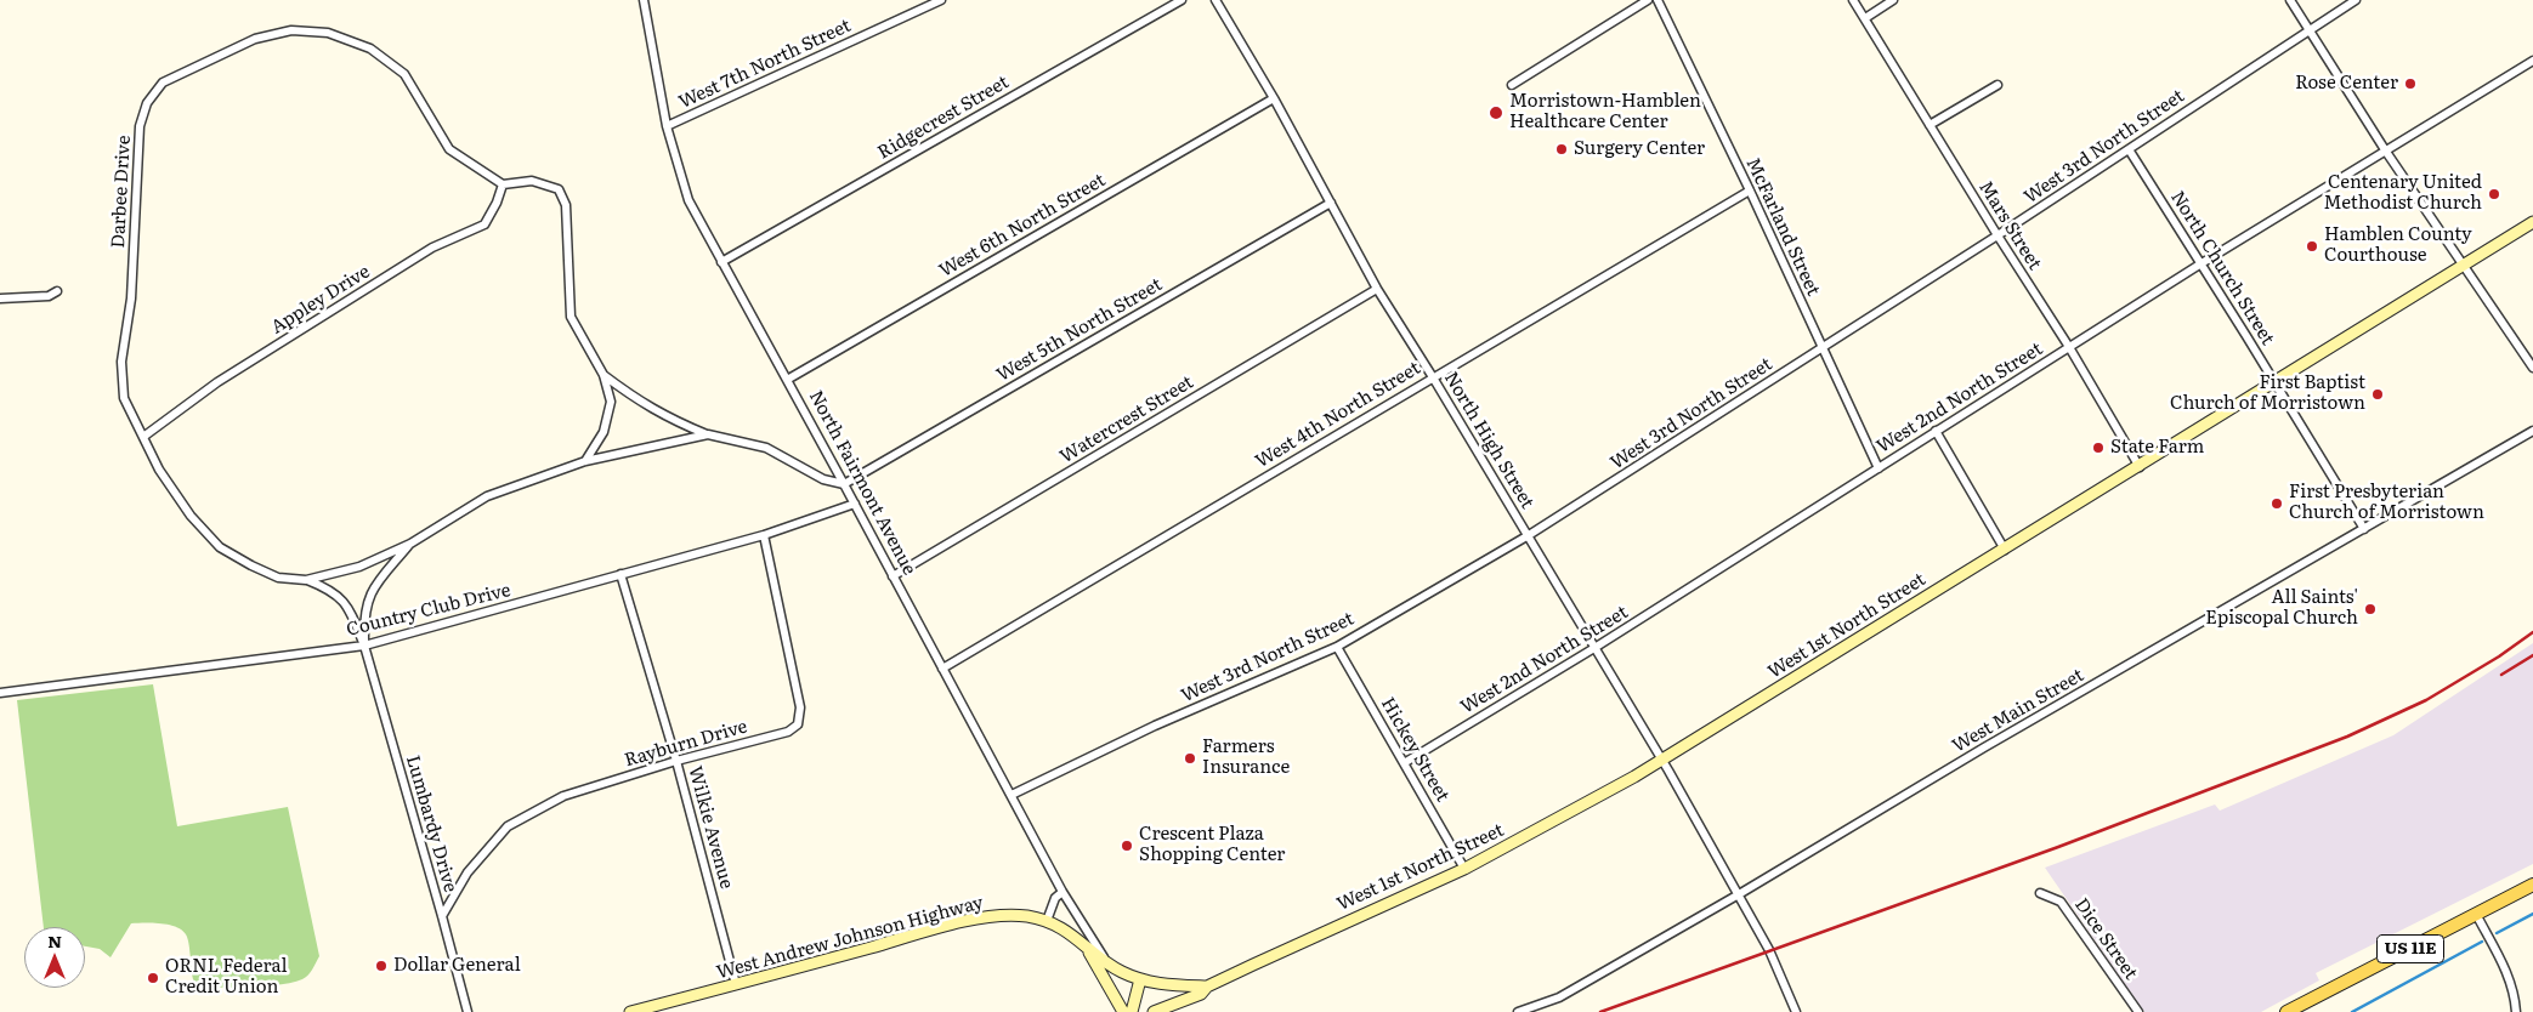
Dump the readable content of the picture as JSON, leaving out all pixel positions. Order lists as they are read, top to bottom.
{
  "streets": {
    "main road": ["West 1st North Street", "West Andrew Johnson Highway", "US 11E"],
    "street": [
      "West 7th North Street",
      "Ridgecrest Street",
      "West 3rd North Street",
      "Darbee Drive",
      "West 6th North Street",
      "Mars Street",
      "McFarland Street",
      "North Church Street",
      "Appley Drive",
      "West 5th North Street",
      "West 2nd North Street",
      "West 4th North Street",
      "Watercrest Street",
      "North High Street",
      "North Fairmont Avenue",
      "Country Club Drive",
      "West Main Street",
      "Rayburn Drive",
      "Hickey Street",
      "Lumbardy Drive",
      "Wilkie Avenue",
      "Dice Street"
    ]
  },
  "crossings": [
    ["West 7th North Street", "North Fairmont Avenue"],
    ["Ridgecrest Street", "North Fairmont Avenue"],
    ["West 3rd North Street", "Mars Street"],
    ["West 3rd North Street", "McFarland Street"],
    ["West 3rd North Street", "North Church Street"],
    ["West 3rd North Street", "North High Street"],
    ["West 3rd North Street", "North Fairmont Avenue"],
    ["West 3rd North Street", "Hickey Street"],
    ["Darbee Drive", "Appley Drive"],
    ["Darbee Drive", "West 5th North Street"],
    ["Darbee Drive", "North Fairmont Avenue"],
    ["West 6th North Street", "North High Street"],
    ["West 6th North Street", "North Fairmont Avenue"],
    ["Mars Street", "West 2nd North Street"],
    ["Mars Street", "West 1st North Street"],
    ["McFarland Street", "West 2nd North Street"],
    ["McFarland Street", "West 4th North Street"],
    ["North Church Street", "West 2nd North Street"],
    ["North Church Street", "West 1st North Street"],
    ["North Church Street", "West Main Street"],
    ["West 5th North Street", "North High Street"],
    ["West 5th North Street", "North Fairmont Avenue"],
    ["West 2nd North Street", "North High Street"],
    ["West 2nd North Street", "Hickey Street"],
    ["West 4th North Street", "North High Street"],
    ["West 4th North Street", "North Fairmont Avenue"],
    ["Watercrest Street", "North High Street"],
    ["Watercrest Street", "North Fairmont Avenue"],
    ["North High Street", "West 1st North Street"],
    ["North High Street", "West Main Street"],
    ["North Fairmont Avenue", "Country Club Drive"],
    ["North Fairmont Avenue", "West Andrew Johnson Highway"],
    ["Country Club Drive", "Rayburn Drive"],
    ["Country Club Drive", "Lumbardy Drive"],
    ["Country Club Drive", "Wilkie Avenue"],
    ["West 1st North Street", "Hickey Street"],
    ["West 1st North Street", "West Andrew Johnson Highway"],
    ["Rayburn Drive", "Lumbardy Drive"],
    ["Rayburn Drive", "Wilkie Avenue"],
    ["Wilkie Avenue", "West Andrew Johnson Highway"]
  ],
  "places": [
    "Rose Center",
    "Morristown-Hamblen Healthcare Center",
    "Surgery Center",
    "Centenary United Methodist Church",
    "Hamblen County Courthouse",
    "First Baptist Church of Morristown",
    "State Farm",
    "First Presbyterian Church of Morristown",
    "All Saints' Episcopal Church",
    "Farmers Insurance",
    "Crescent Plaza Shopping Center",
    "Dollar General",
    "ORNL Federal Credit Union"
  ],
  "north": "top"
}
